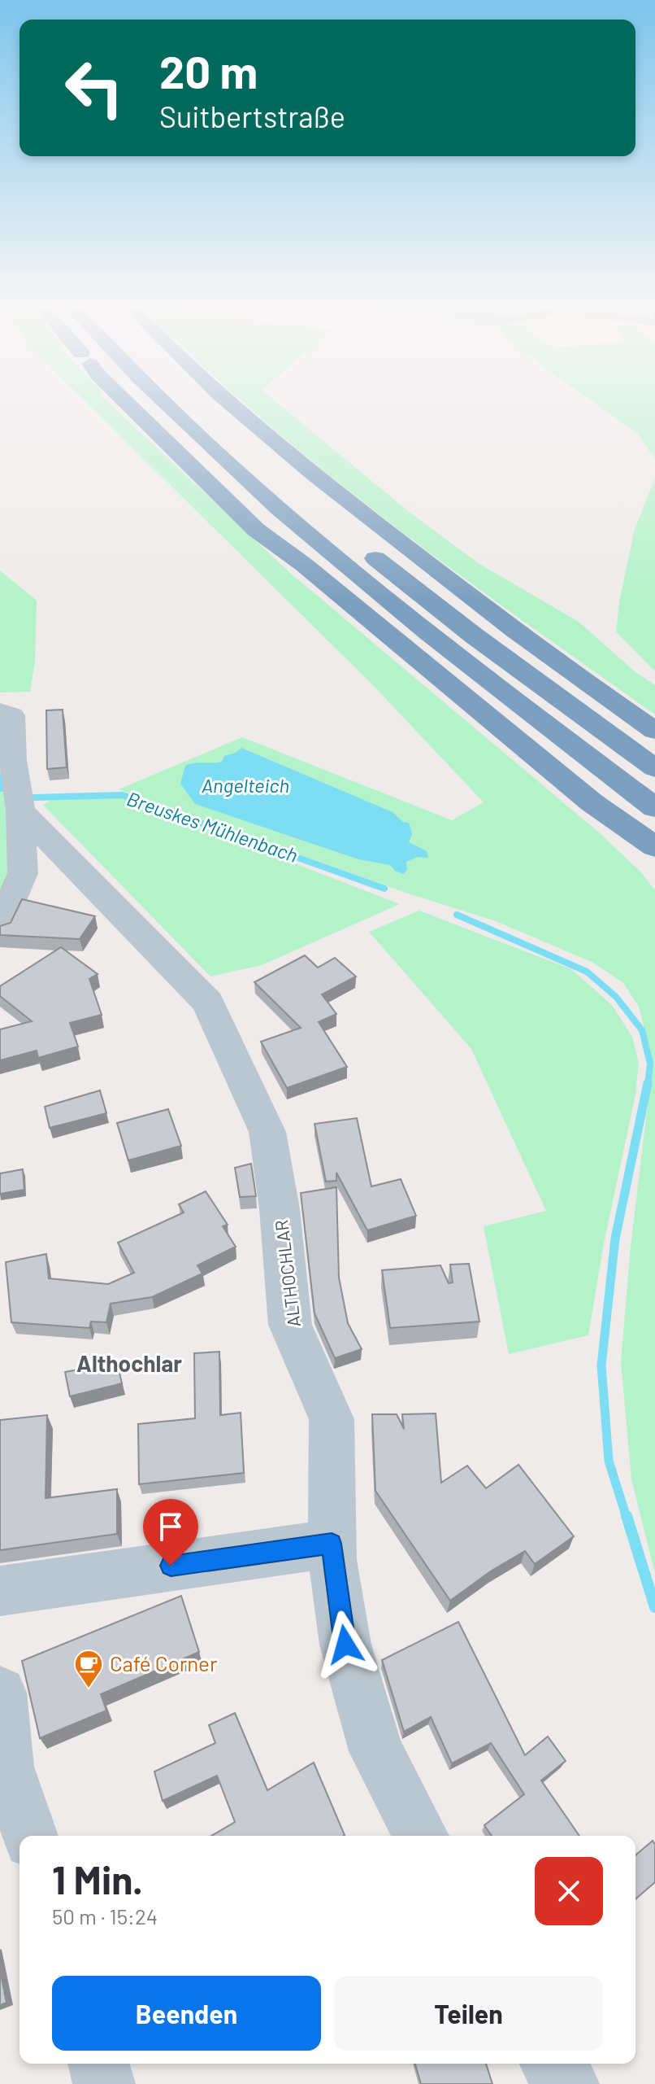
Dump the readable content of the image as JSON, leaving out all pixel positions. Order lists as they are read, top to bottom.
{
  "streets": {
    "street": ["ALTHOCHLAR"]
  },
  "districts": ["Althochlar"],
  "water": ["Angelteich", "Breuskes Mühlenbach"],
  "places": {
    "cafe": ["Café Corner"]
  },
  "page": {
    "turn": ["20 m", "Suitbertstraße"],
    "heading": ["1 Min.", "50 m · 15:24"],
    "buttons": ["Beenden", "Teilen"]
  }
}
